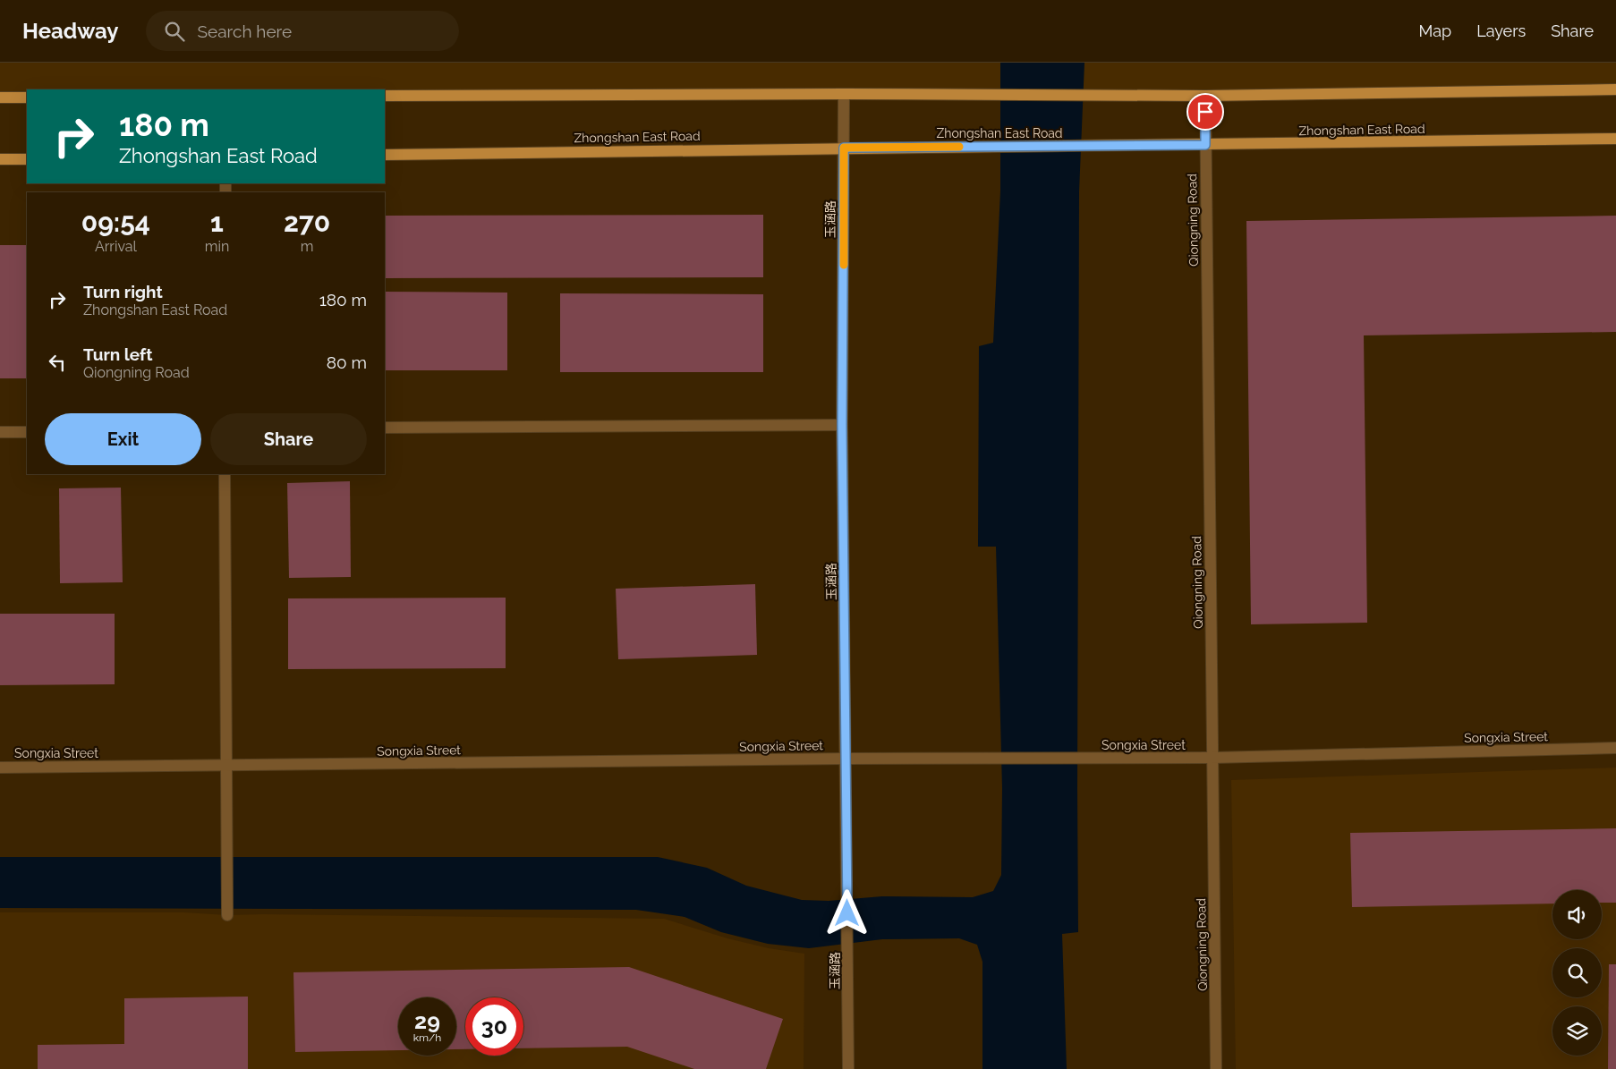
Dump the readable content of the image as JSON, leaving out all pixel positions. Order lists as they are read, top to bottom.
{
  "streets": {
    "main road": ["Zhongshan East Road"],
    "street": ["玉涵路", "Qiongning Road", "Songxia Street"]
  },
  "crossings": [
    ["Zhongshan East Road", "玉涵路"],
    ["Zhongshan East Road", "Qiongning Road"],
    ["玉涵路", "Songxia Street"],
    ["Qiongning Road", "Songxia Street"]
  ],
  "page": {
    "header": "Headway",
    "search": "Search here",
    "nav": ["Map", "Layers", "Share"],
    "turn": ["180 m", "Zhongshan East Road"],
    "eta": [
      "09:54",
      "Arrival",
      "1",
      "min",
      "270",
      "m"
    ],
    "list": [
      {
        "name": "Turn right",
        "note": "Zhongshan East Road",
        "value": "180 m"
      },
      {
        "name": "Turn left",
        "note": "Qiongning Road",
        "value": "80 m"
      }
    ],
    "buttons": ["Exit", "Share"],
    "speed": "29 km/h",
    "limit": "30"
  }
}
